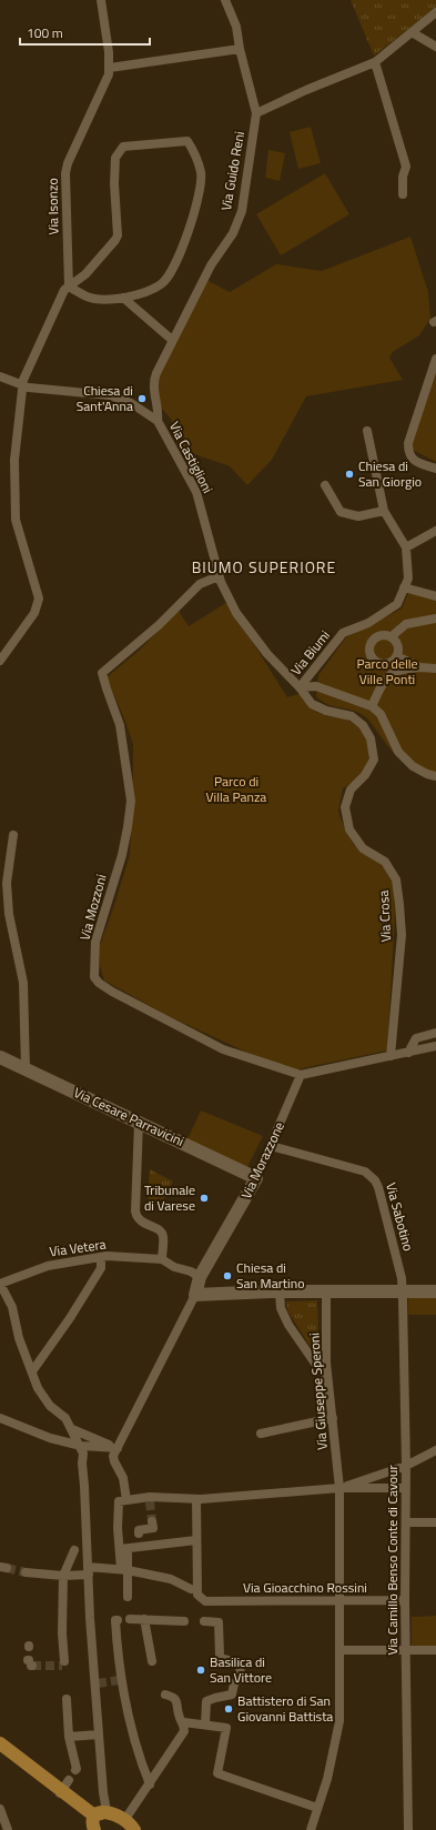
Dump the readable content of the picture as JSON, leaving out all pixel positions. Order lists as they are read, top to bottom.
{
  "streets": {
    "street": [
      "Via Guido Reni",
      "Via Isonzo",
      "Via Castiglioni",
      "Via Biumi",
      "Via Mozzoni",
      "Via Crosa",
      "Via Cesare Parravicini",
      "Via Morazzone",
      "Via Sabotino",
      "Via Vetera",
      "Via Giuseppe Speroni",
      "Via Camillo Benso Conte di Cavour",
      "Via Gioacchino Rossini"
    ]
  },
  "crossings": [
    ["Via Guido Reni", "Via Castiglioni"],
    ["Via Castiglioni", "Via Mozzoni"],
    ["Via Castiglioni", "Via Crosa"],
    ["Via Biumi", "Via Crosa"],
    ["Via Mozzoni", "Via Morazzone"],
    ["Via Cesare Parravicini", "Via Morazzone"],
    ["Via Morazzone", "Via Sabotino"],
    ["Via Sabotino", "Via Camillo Benso Conte di Cavour"],
    ["Via Giuseppe Speroni", "Via Gioacchino Rossini"],
    ["Via Camillo Benso Conte di Cavour", "Via Gioacchino Rossini"]
  ],
  "districts": ["BIUMO SUPERIORE"],
  "parks": ["Parco delle Ville Ponti", "Parco di Villa Panza"],
  "places": [
    "Chiesa di Sant'Anna",
    "Chiesa di San Giorgio",
    "Tribunale di Varese",
    "Chiesa di San Martino",
    "Basilica di San Vittore",
    "Battistero di San Giovanni Battista"
  ],
  "scale_bar": "100 m"
}
